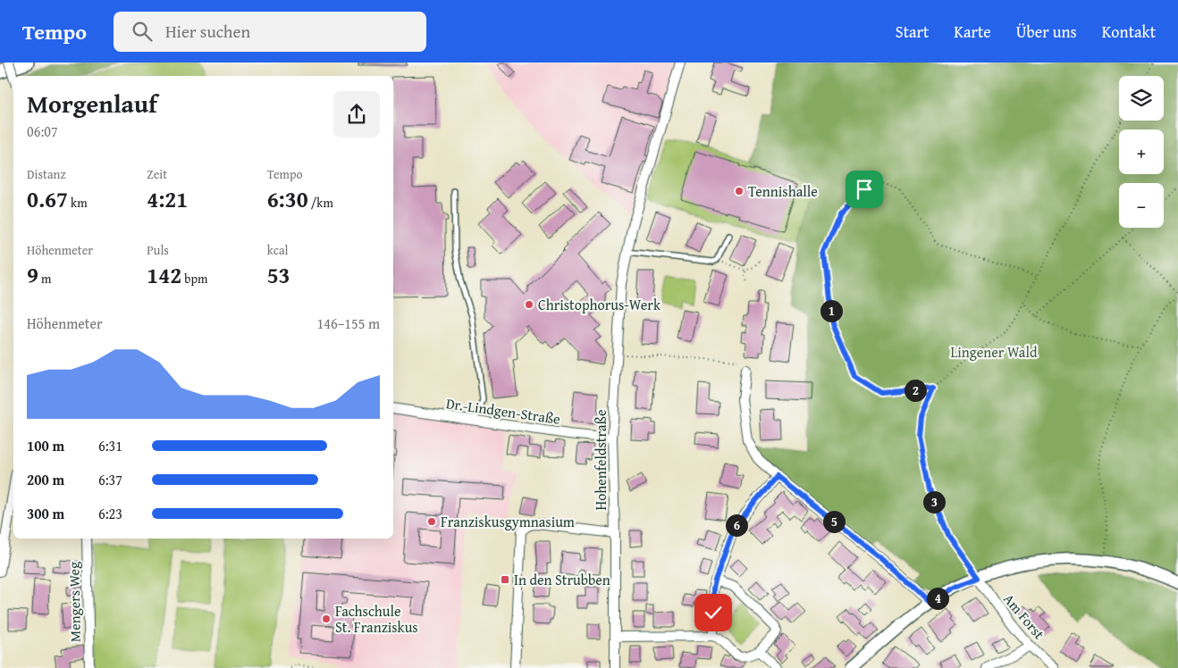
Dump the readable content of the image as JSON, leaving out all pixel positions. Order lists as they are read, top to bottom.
{
  "streets": {
    "street": [
      "Dr.-Lindgen-Straße",
      "Hohenfeldstraße",
      "Mengers Weg",
      "Am Forst"
    ]
  },
  "crossings": [
    ["Dr.-Lindgen-Straße", "Hohenfeldstraße"]
  ],
  "parks": ["Lingener Wald"],
  "places": {
    "other": [
      "Tennishalle",
      "Christophorus-Werk",
      "Franziskusgymnasium",
      "Fachschule St. Franziskus"
    ],
    "transit": ["In den Strubben"]
  },
  "page": {
    "header": "Tempo",
    "search": "Hier suchen",
    "nav": [
      "Start",
      "Karte",
      "Über uns",
      "Kontakt"
    ],
    "map_buttons": ["+", "−"],
    "heading": ["Morgenlauf", "06:07"],
    "stats": [
      ["Distanz", "0.67 km"],
      ["Zeit", "4:21"],
      ["Tempo", "6:30 /km"],
      ["Höhenmeter", "9 m"],
      ["Puls", "142 bpm"],
      ["kcal", "53"]
    ],
    "pins": [
      "1",
      "2",
      "3",
      "5",
      "6",
      "4"
    ],
    "chart": ["Höhenmeter", "146–155 m"],
    "list": [
      {
        "name": "100 m",
        "note": "6:31"
      },
      {
        "name": "200 m",
        "note": "6:37"
      },
      {
        "name": "300 m",
        "note": "6:23"
      }
    ]
  }
}
